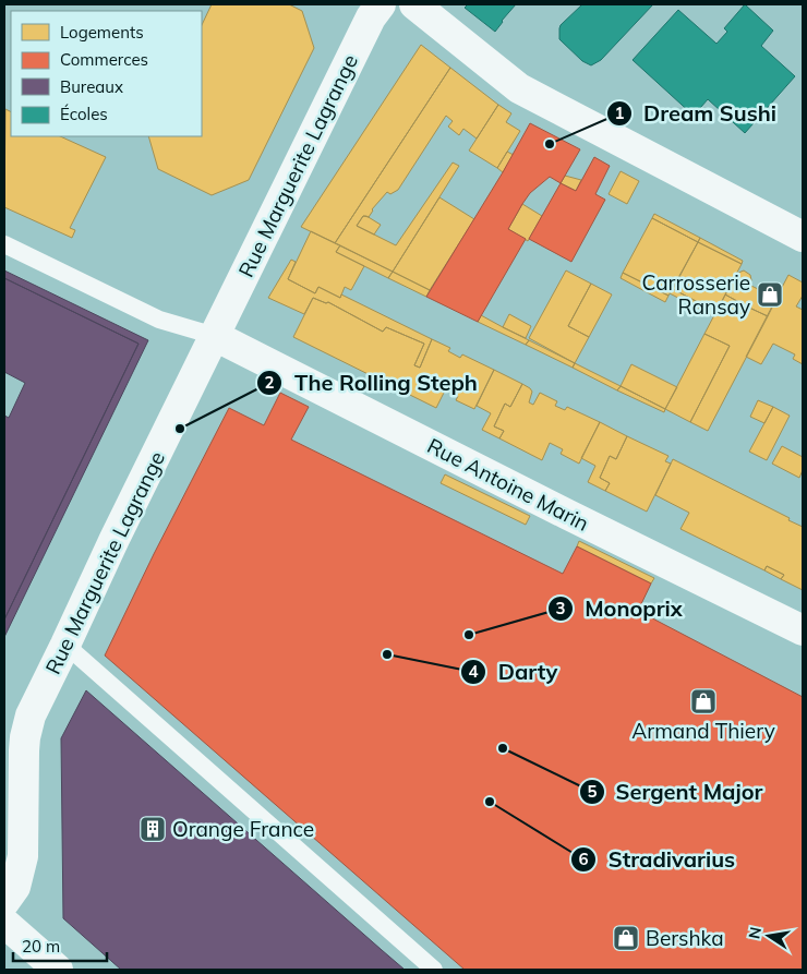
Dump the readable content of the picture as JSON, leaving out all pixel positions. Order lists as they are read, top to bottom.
{
  "streets": {
    "street": ["Rue Marguerite Lagrange", "Rue Antoine Marin"]
  },
  "crossings": [
    ["Rue Marguerite Lagrange", "Rue Antoine Marin"]
  ],
  "places": {
    "other": [
      "Dream Sushi",
      "The Rolling Steph",
      "Monoprix",
      "Darty",
      "Sergent Major",
      "Stradivarius"
    ],
    "shop": ["Carrosserie Ransay", "Armand Thiery", "Bershka"],
    "building": ["Orange France"]
  },
  "legend": [
    "Logements",
    "Commerces",
    "Bureaux",
    "Écoles"
  ],
  "scale_bar": "20 m",
  "north": "left"
}
